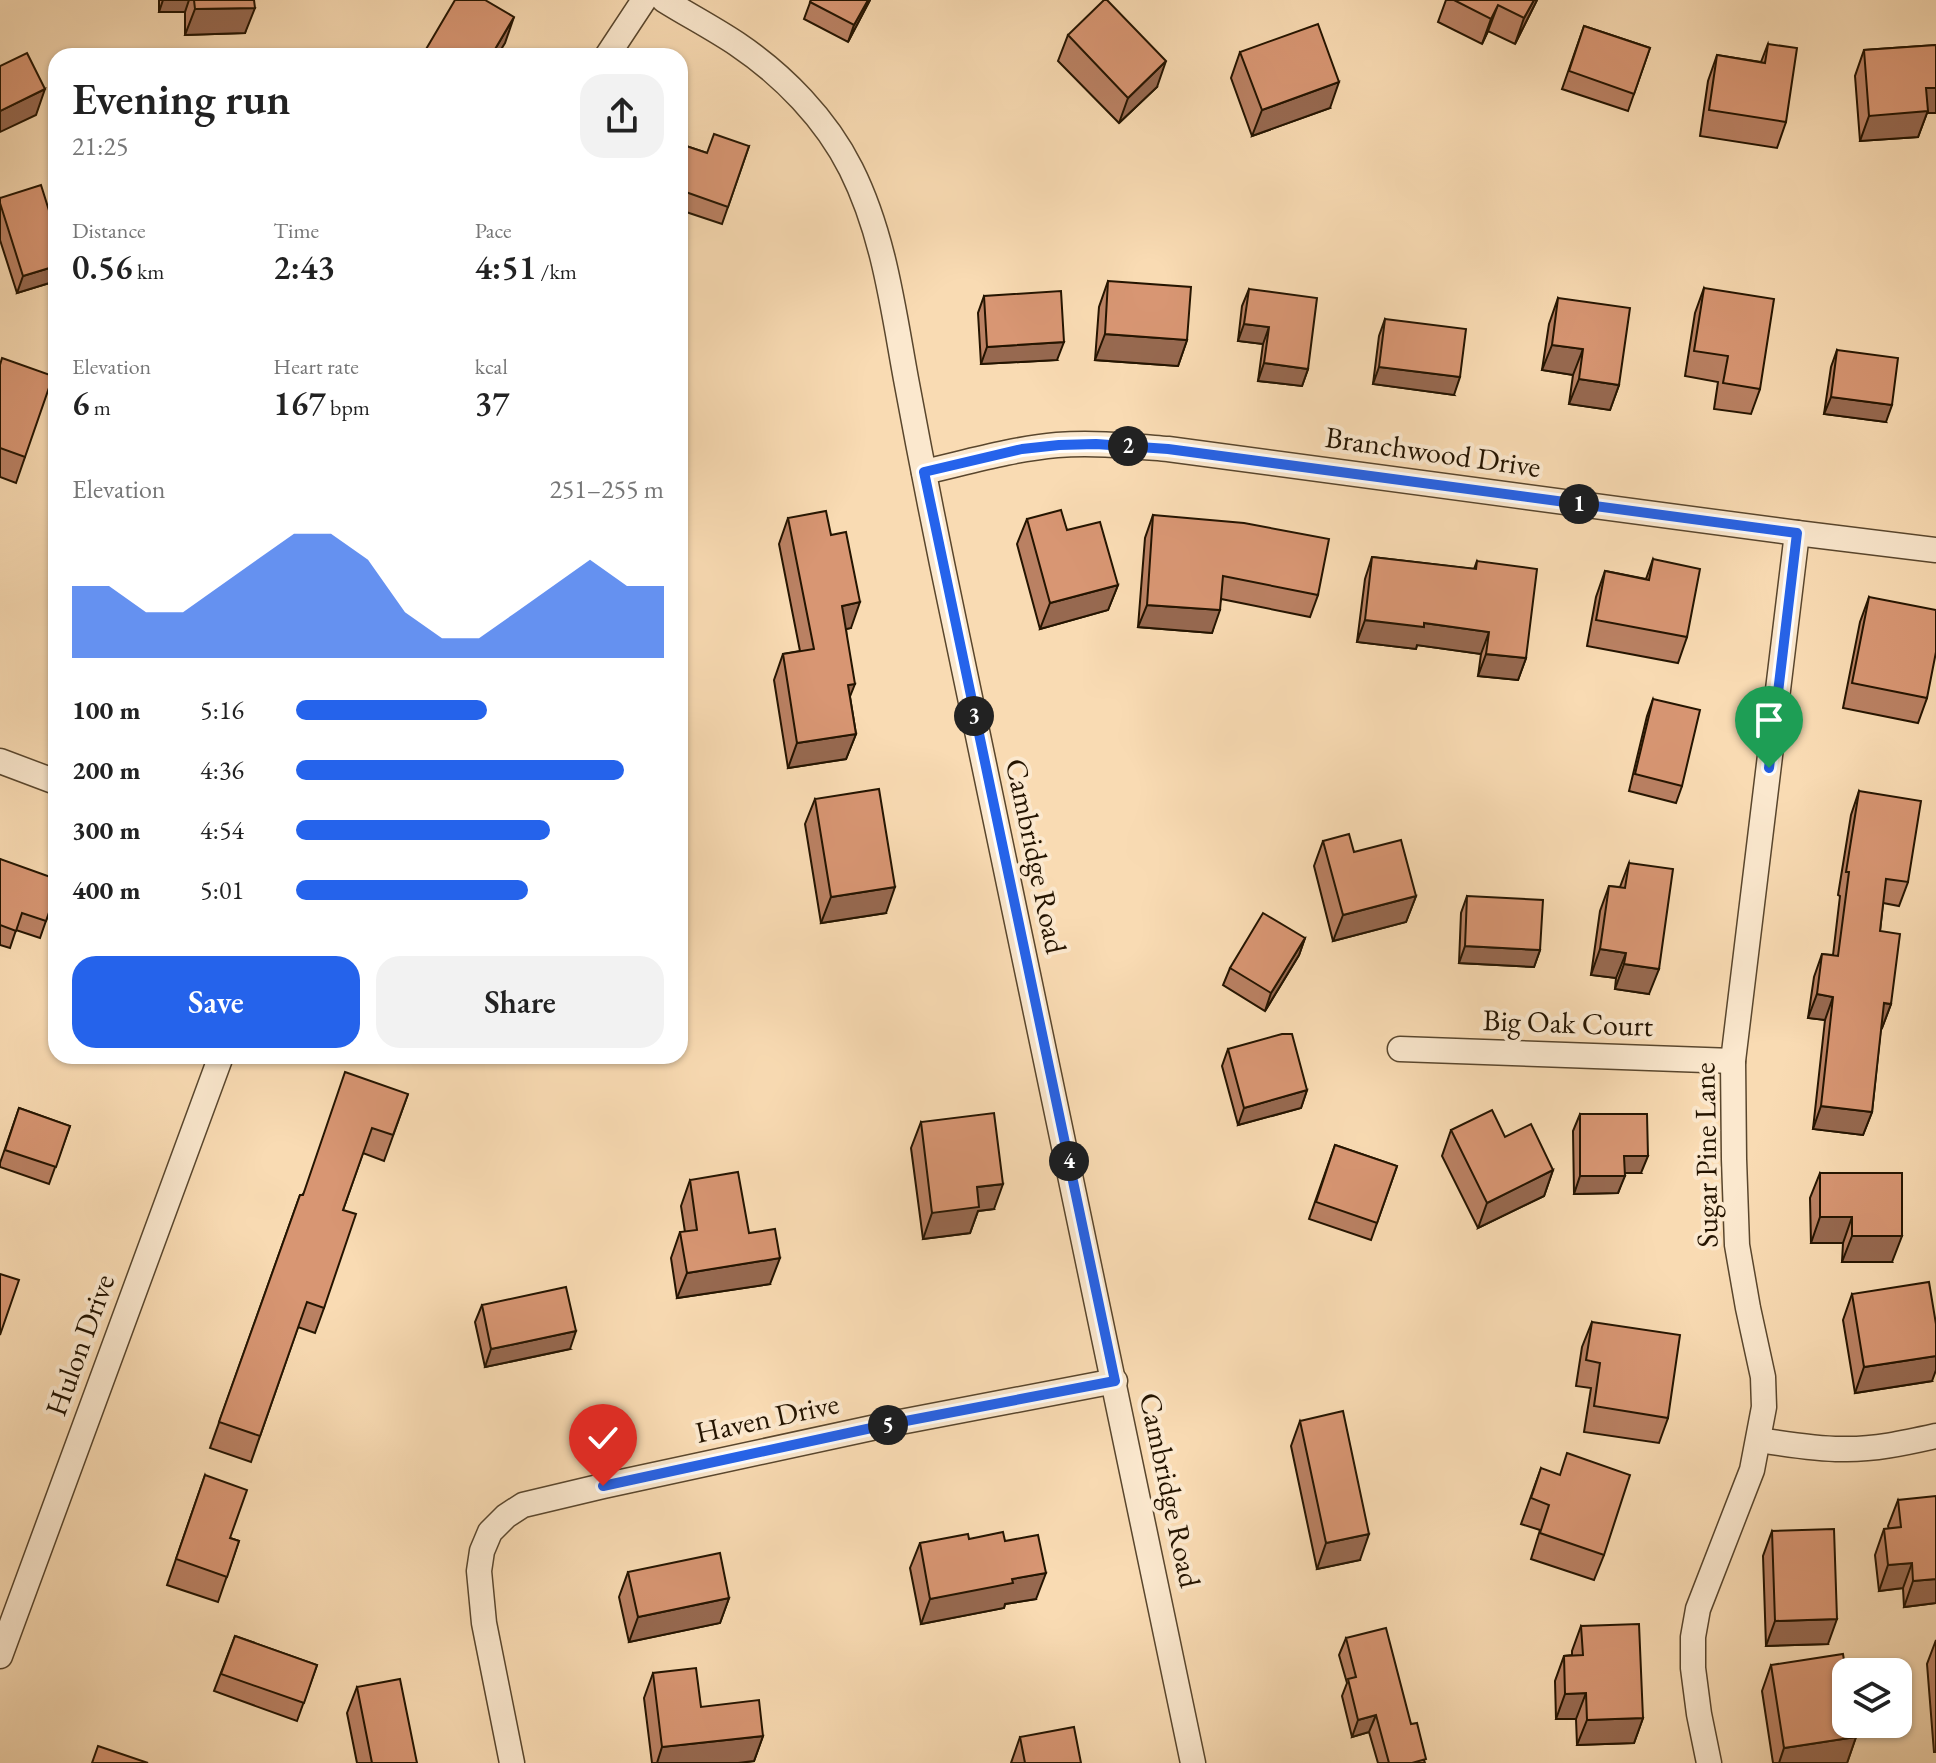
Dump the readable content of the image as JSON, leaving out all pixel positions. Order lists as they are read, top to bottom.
{
  "streets": {
    "street": [
      "Branchwood Drive",
      "Cambridge Road",
      "Big Oak Court",
      "Sugar Pine Lane",
      "Hulon Drive",
      "Haven Drive"
    ]
  },
  "crossings": [
    ["Branchwood Drive", "Cambridge Road"],
    ["Branchwood Drive", "Sugar Pine Lane"],
    ["Cambridge Road", "Haven Drive"],
    ["Big Oak Court", "Sugar Pine Lane"]
  ],
  "page": {
    "heading": ["Evening run", "21:25"],
    "stats": [
      ["Distance", "0.56 km"],
      ["Time", "2:43"],
      ["Pace", "4:51 /km"],
      ["Elevation", "6 m"],
      ["Heart rate", "167 bpm"],
      ["kcal", "37"]
    ],
    "pins": [
      "2",
      "1",
      "3",
      "4",
      "5"
    ],
    "chart": ["Elevation", "251–255 m"],
    "list": [
      {
        "name": "100 m",
        "note": "5:16"
      },
      {
        "name": "200 m",
        "note": "4:36"
      },
      {
        "name": "300 m",
        "note": "4:54"
      },
      {
        "name": "400 m",
        "note": "5:01"
      }
    ],
    "buttons": ["Save", "Share"]
  }
}
